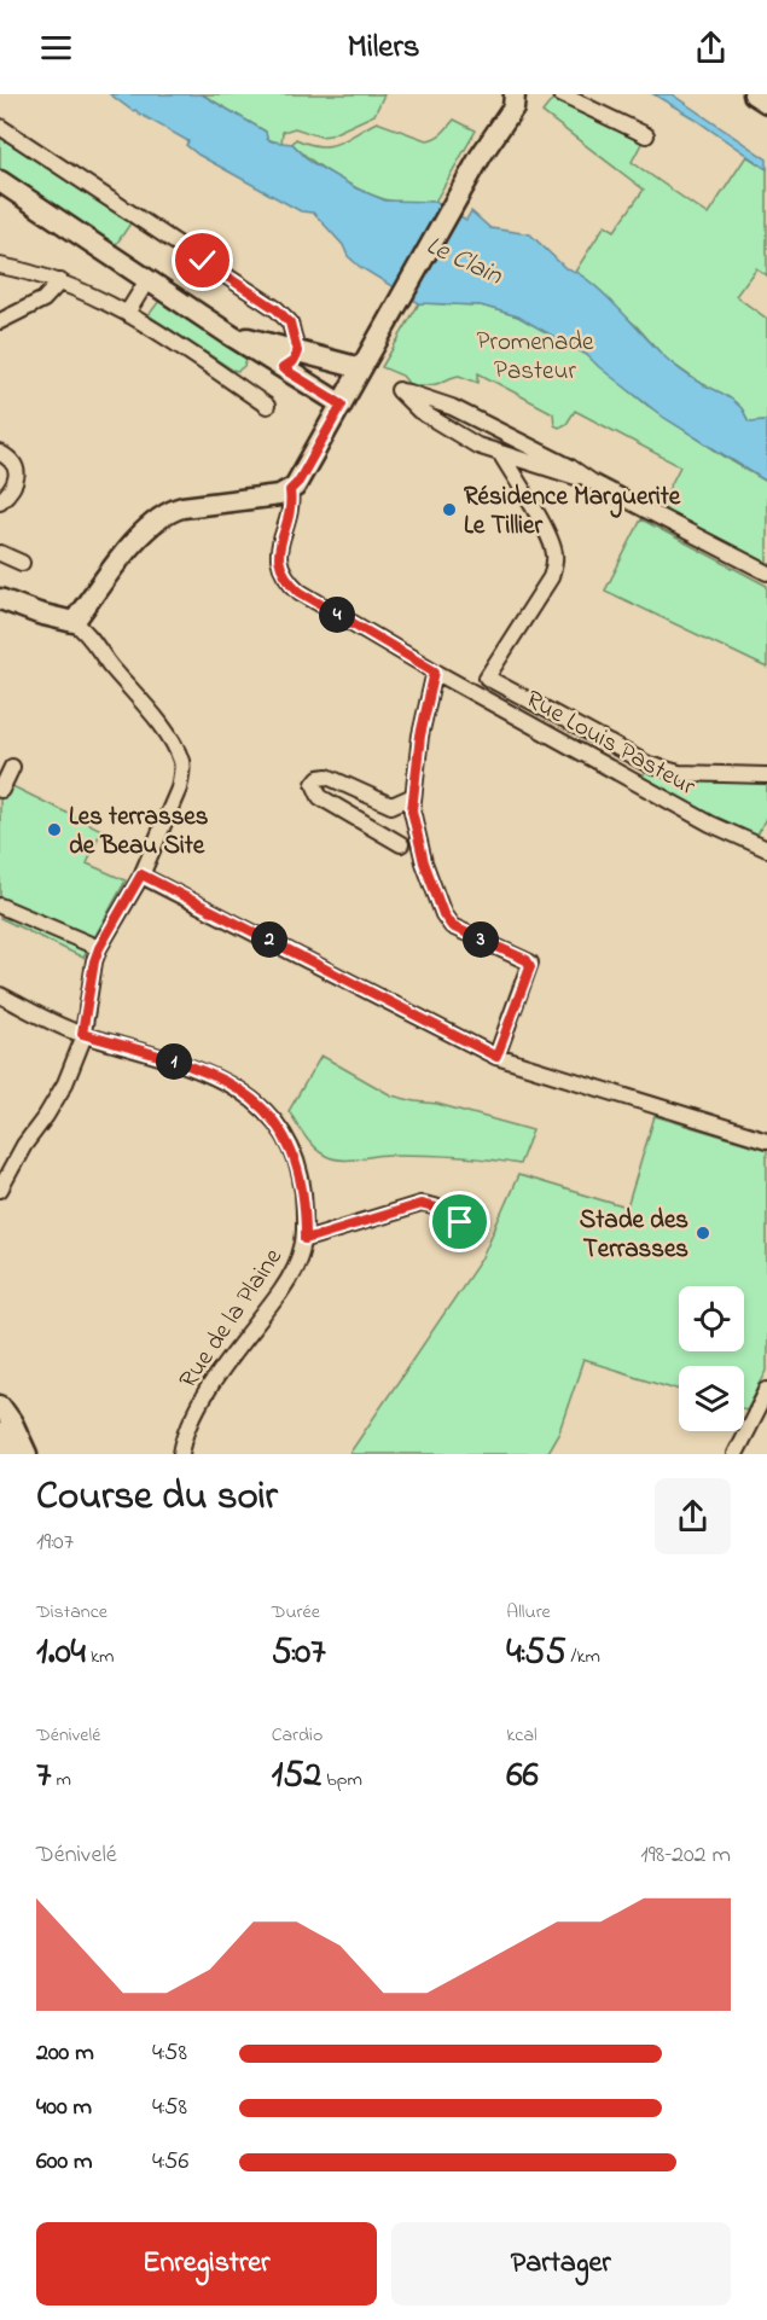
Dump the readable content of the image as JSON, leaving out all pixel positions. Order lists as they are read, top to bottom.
{
  "streets": {
    "street": ["Rue Louis Pasteur", "Rue de la Plaine"]
  },
  "water": ["Le Clain"],
  "parks": ["Promenade Pasteur"],
  "places": ["Résidence Marguerite Le Tillier", "Les terrasses de Beau Site", "Stade des Terrasses"],
  "page": {
    "header": "Milers",
    "pins": [
      "4",
      "2",
      "3",
      "1"
    ],
    "heading": ["Course du soir", "19:07"],
    "stats": [
      ["Distance", "1.04 km"],
      ["Durée", "5:07"],
      ["Allure", "4:55 /km"],
      ["Dénivelé", "7 m"],
      ["Cardio", "152 bpm"],
      ["kcal", "66"]
    ],
    "chart": ["Dénivelé", "198–202 m"],
    "list": [
      {
        "name": "200 m",
        "note": "4:58"
      },
      {
        "name": "400 m",
        "note": "4:58"
      },
      {
        "name": "600 m",
        "note": "4:56"
      }
    ],
    "buttons": ["Enregistrer", "Partager"]
  }
}
